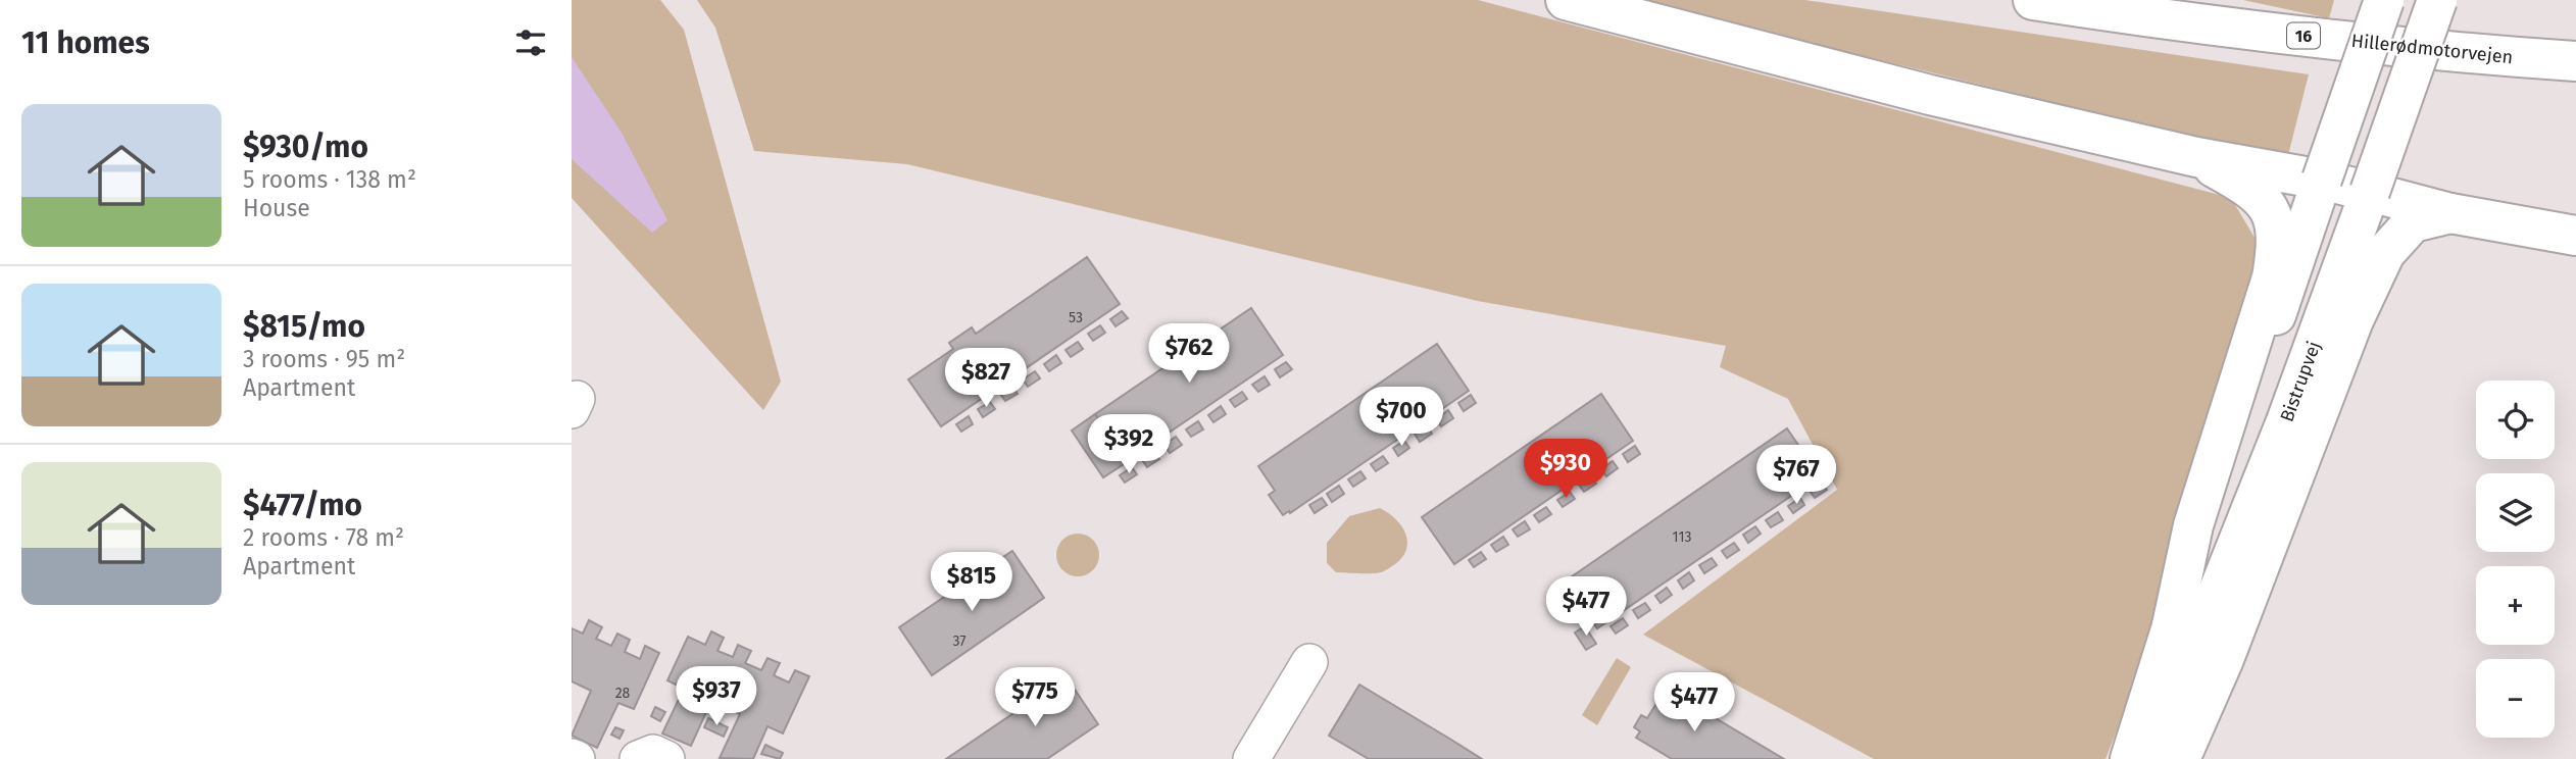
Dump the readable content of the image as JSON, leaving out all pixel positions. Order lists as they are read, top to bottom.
{
  "streets": {
    "main road": ["16", "Hillerødmotorvejen", "Bistrupvej"]
  },
  "house_numbers": [
    "53",
    "113",
    "37",
    "28"
  ],
  "page": {
    "heading": "11 homes",
    "list": [
      {
        "name": "$930/mo",
        "note": "5 rooms · 138 m² · House"
      },
      {
        "name": "$815/mo",
        "note": "3 rooms · 95 m² · Apartment"
      },
      {
        "name": "$477/mo",
        "note": "2 rooms · 78 m² · Apartment"
      }
    ],
    "price": [
      "$762",
      "$827",
      "$700",
      "$392",
      "$930",
      "$767",
      "$815",
      "$477",
      "$937",
      "$775",
      "$477"
    ],
    "map_buttons": ["+", "−"]
  }
}
